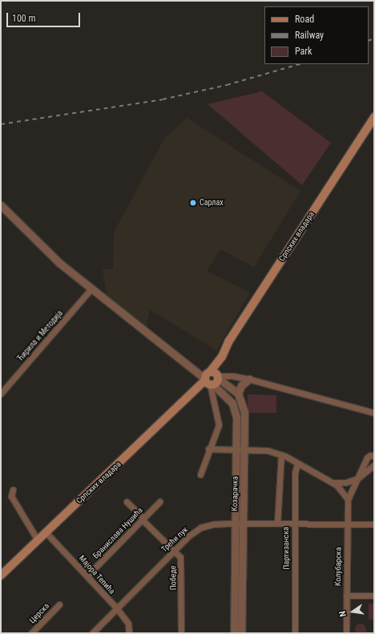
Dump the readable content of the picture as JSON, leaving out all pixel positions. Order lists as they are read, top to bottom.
{
  "streets": {
    "main road": ["Српских владара"],
    "street": [
      "Ћирила и Методија",
      "Козарачка",
      "Бранислава Нушића",
      "Трећи пук",
      "Партизанска",
      "Колубарска",
      "Мајора Тепића",
      "Победе",
      "Церска"
    ]
  },
  "crossings": [
    ["Српских владара", "Козарачка"],
    ["Српских владара", "Мајора Тепића"],
    ["Козарачка", "Трећи пук"],
    ["Бранислава Нушића", "Мајора Тепића"],
    ["Бранислава Нушића", "Победе"],
    ["Трећи пук", "Партизанска"],
    ["Трећи пук", "Колубарска"],
    ["Трећи пук", "Мајора Тепића"],
    ["Трећи пук", "Победе"]
  ],
  "places": ["Сарлах"],
  "legend": ["Road", "Railway", "Park"],
  "scale_bar": "100 m",
  "north": "left"
}
